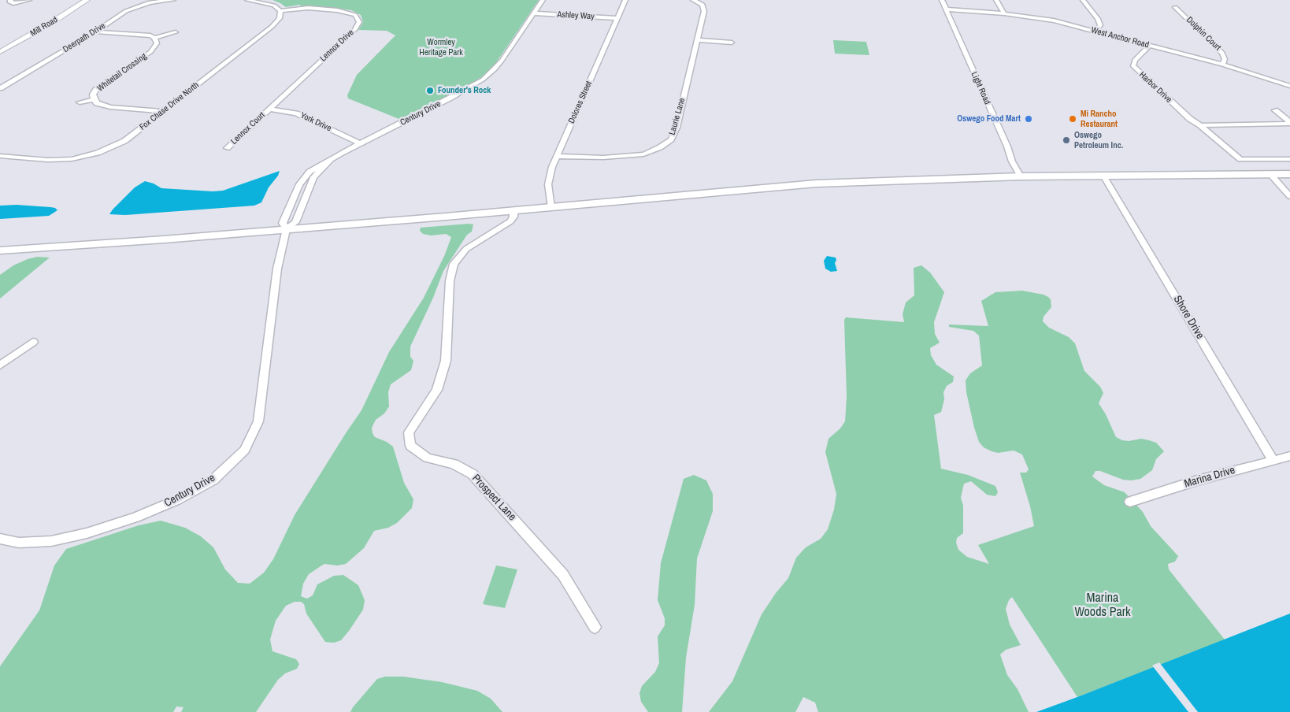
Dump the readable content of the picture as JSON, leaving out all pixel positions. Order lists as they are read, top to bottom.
{
  "streets": {
    "street": [
      "Ashley Way",
      "Mill Road",
      "Dolphin Court",
      "Deerpath Drive",
      "West Anchor Road",
      "Lennox Drive",
      "Whitetail Crossing",
      "Harbor Drive",
      "Light Road",
      "Dolores Street",
      "Fox Chase Drive North",
      "Century Drive",
      "Laurie Lane",
      "York Drive",
      "Lennox Court",
      "Shore Drive",
      "Marina Drive",
      "Prospect Lane"
    ]
  },
  "crossings": [
    ["Ashley Way", "Dolores Street"],
    ["Ashley Way", "Century Drive"],
    ["Dolphin Court", "West Anchor Road"],
    ["West Anchor Road", "Harbor Drive"],
    ["West Anchor Road", "Light Road"],
    ["Lennox Drive", "Fox Chase Drive North"],
    ["Lennox Drive", "York Drive"],
    ["Lennox Drive", "Lennox Court"],
    ["Whitetail Crossing", "Fox Chase Drive North"],
    ["Dolores Street", "Laurie Lane"],
    ["Century Drive", "York Drive"],
    ["York Drive", "Lennox Court"],
    ["Shore Drive", "Marina Drive"]
  ],
  "parks": ["Wormley Heritage Park", "Marina Woods Park"],
  "places": [
    "Founder's Rock",
    "Oswego Food Mart",
    "Mi Rancho Restaurant",
    "Oswego Petroleum Inc."
  ]
}
